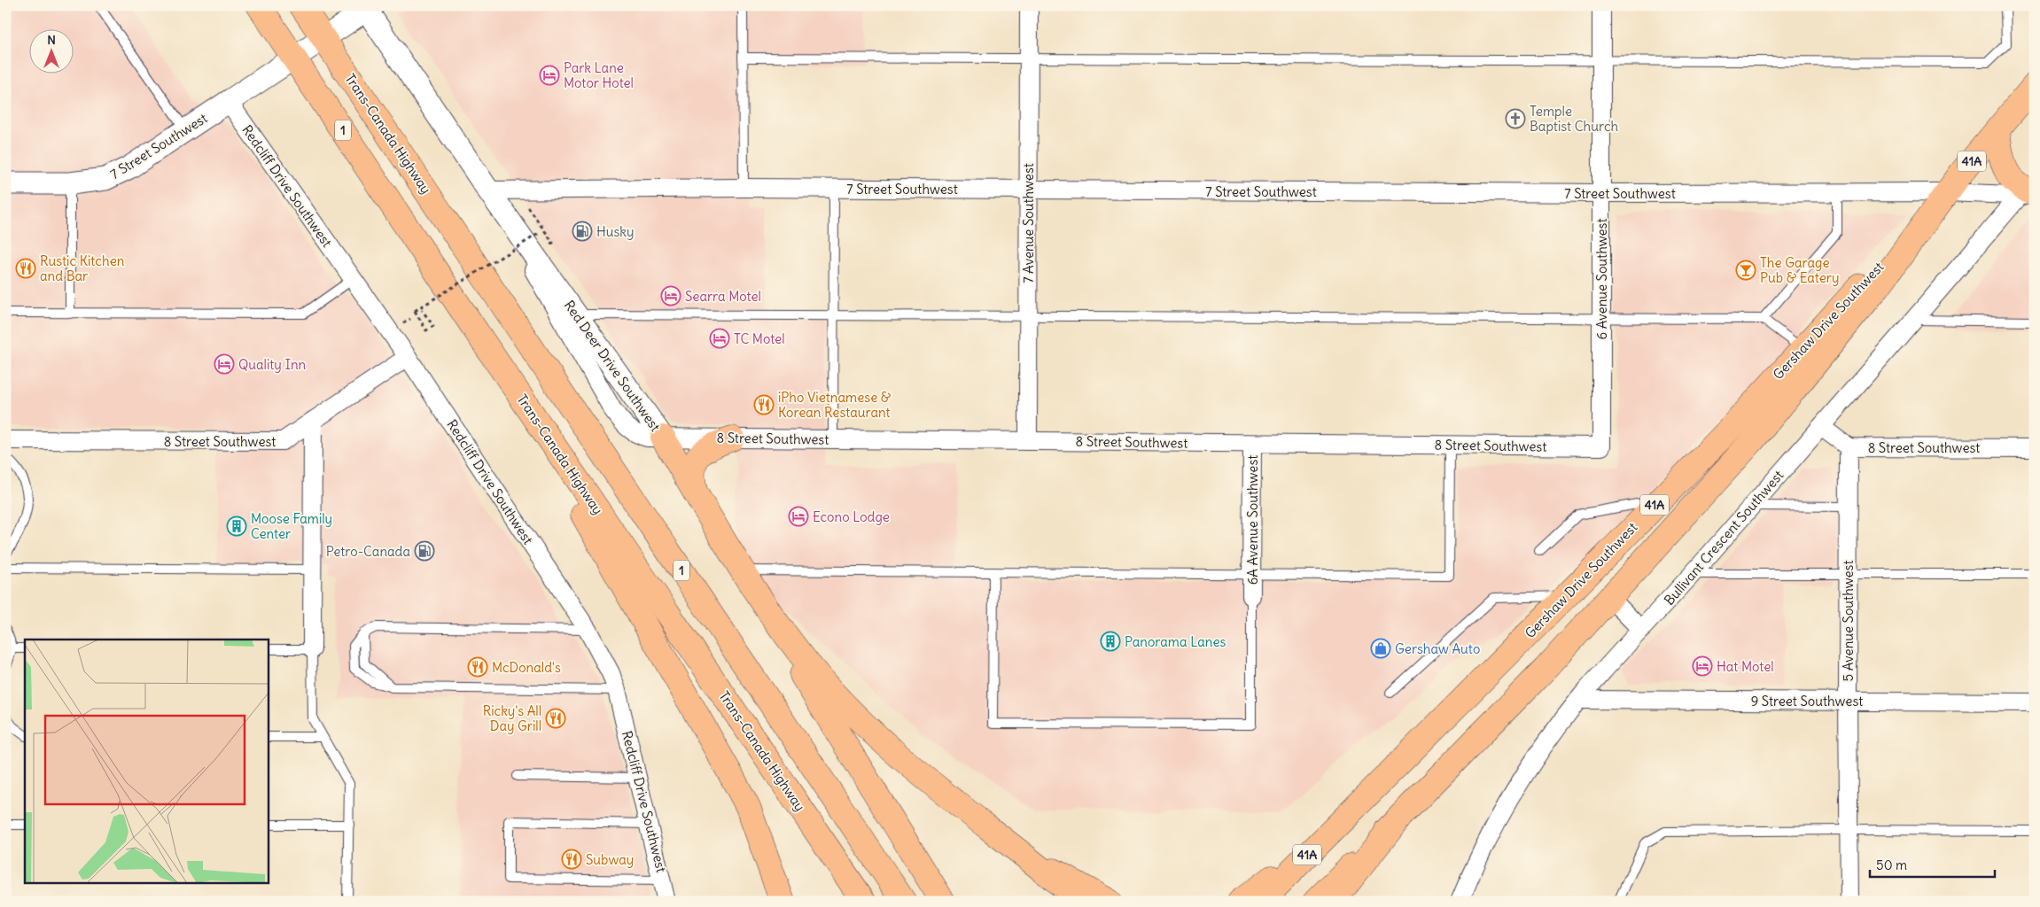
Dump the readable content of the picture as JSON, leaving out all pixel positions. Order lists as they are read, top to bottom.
{
  "streets": {
    "main road": [
      "1",
      "Trans-Canada Highway",
      "41A",
      "Gershaw Drive Southwest"
    ],
    "street": [
      "7 Street Southwest",
      "Redcliff Drive Southwest",
      "7 Avenue Southwest",
      "6 Avenue Southwest",
      "Red Deer Drive Southwest",
      "8 Street Southwest",
      "6A Avenue Southwest",
      "Bullivant Crescent Southwest",
      "5 Avenue Southwest",
      "9 Street Southwest"
    ]
  },
  "crossings": [
    ["Trans-Canada Highway", "7 Street Southwest"],
    ["7 Street Southwest", "Redcliff Drive Southwest"],
    ["7 Street Southwest", "7 Avenue Southwest"],
    ["7 Street Southwest", "6 Avenue Southwest"],
    ["7 Street Southwest", "Gershaw Drive Southwest"],
    ["7 Street Southwest", "Red Deer Drive Southwest"],
    ["7 Street Southwest", "Bullivant Crescent Southwest"],
    ["Redcliff Drive Southwest", "8 Street Southwest"],
    ["7 Avenue Southwest", "8 Street Southwest"],
    ["6 Avenue Southwest", "8 Street Southwest"],
    ["Red Deer Drive Southwest", "8 Street Southwest"],
    ["8 Street Southwest", "6A Avenue Southwest"],
    ["8 Street Southwest", "Bullivant Crescent Southwest"],
    ["8 Street Southwest", "5 Avenue Southwest"],
    ["Bullivant Crescent Southwest", "9 Street Southwest"],
    ["5 Avenue Southwest", "9 Street Southwest"]
  ],
  "places": {
    "hotel": [
      "Park Lane Motor Hotel",
      "Searra Motel",
      "TC Motel",
      "Quality Inn",
      "Econo Lodge",
      "Hat Motel"
    ],
    "church": ["Temple Baptist Church"],
    "fuel station": ["Husky", "Petro-Canada"],
    "restaurant": [
      "Rustic Kitchen and Bar",
      "iPho Vietnamese & Korean Restaurant",
      "McDonald's",
      "Ricky's All Day Grill",
      "Subway"
    ],
    "bar": ["The Garage Pub & Eatery"],
    "building": ["Moose Family Center", "Panorama Lanes"],
    "shop": ["Gershaw Auto"]
  },
  "scale_bar": "50 m",
  "north": "top"
}
